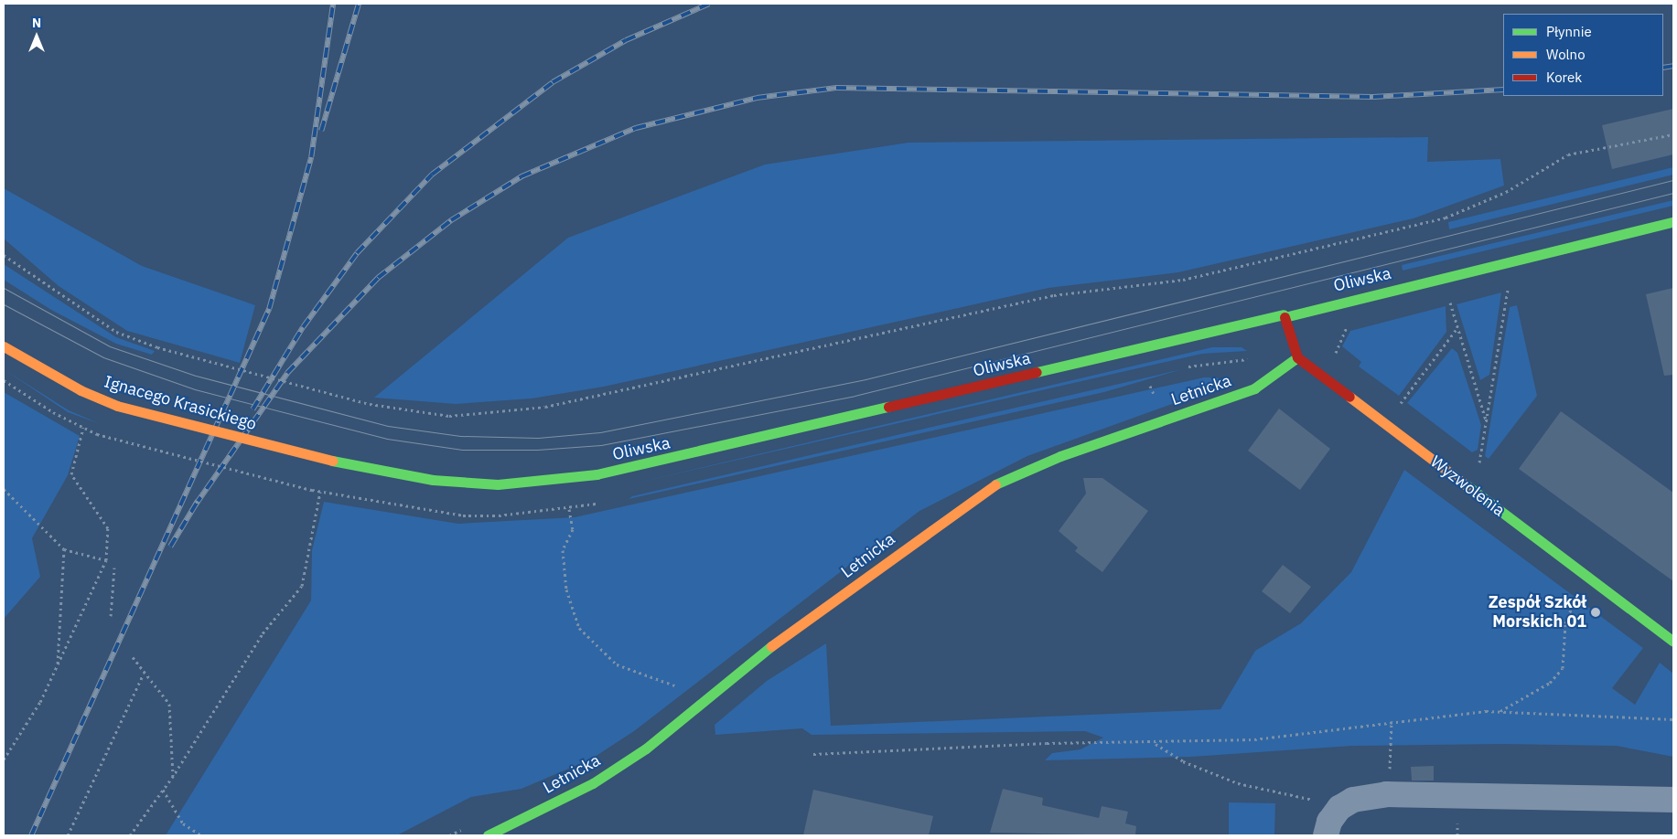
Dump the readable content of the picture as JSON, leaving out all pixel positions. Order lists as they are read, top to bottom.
{
  "streets": {
    "street": [
      "Oliwska",
      "Letnicka",
      "Ignacego Krasickiego",
      "Wyzwolenia"
    ]
  },
  "crossings": [
    ["Oliwska", "Ignacego Krasickiego"],
    ["Letnicka", "Wyzwolenia"]
  ],
  "places": ["Zespół Szkół Morskich 01"],
  "legend": ["Płynnie", "Wolno", "Korek"],
  "north": "top"
}
